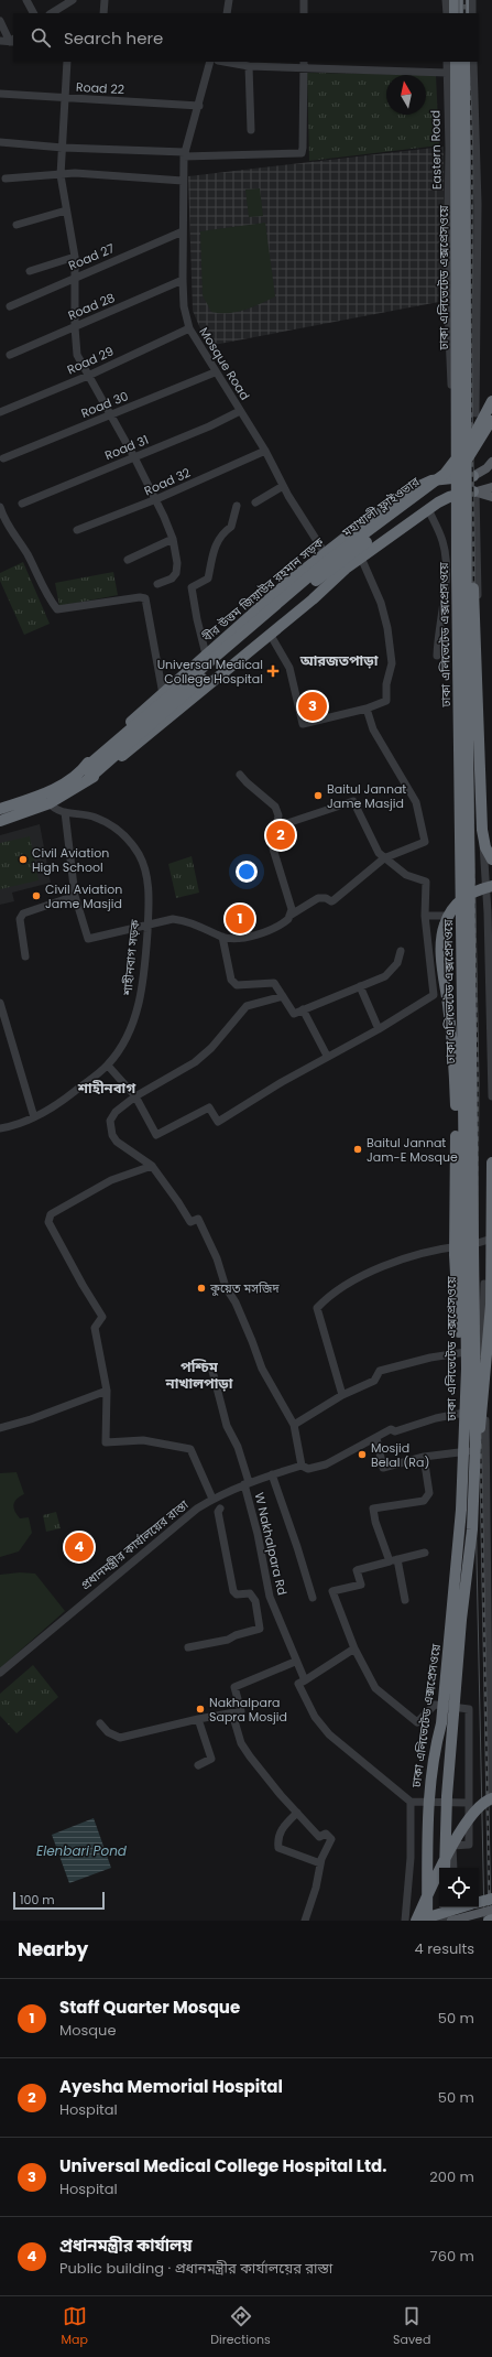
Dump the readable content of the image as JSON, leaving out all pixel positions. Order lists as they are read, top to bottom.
{
  "streets": {
    "highway": ["ঢাকা এলিভেটেড এক্সপ্রেসওয়ে", "মহাখালী ফ্লাইওভার", "বীর উত্তম জিয়াউর রহমান সড়ক"],
    "street": [
      "Road 22",
      "Eastern Road",
      "Road 27",
      "Road 28",
      "Road 29",
      "Mosque Road",
      "Road 30",
      "Road 31",
      "Road 32",
      "শাহীনবাগ সড়ক",
      "W Nakhalpara Rd",
      "প্রধানমন্ত্রীর কার্যালয়ের রাস্তা"
    ]
  },
  "crossings": [
    ["Road 22", "Mosque Road"],
    ["Eastern Road", "বীর উত্তম জিয়াউর রহমান সড়ক"],
    ["Road 27", "Mosque Road"],
    ["Road 28", "Mosque Road"],
    ["Road 29", "Mosque Road"],
    ["Mosque Road", "Road 30"],
    ["Mosque Road", "Road 31"],
    ["Mosque Road", "Road 32"],
    ["Mosque Road", "বীর উত্তম জিয়াউর রহমান সড়ক"],
    ["মহাখালী ফ্লাইওভার", "বীর উত্তম জিয়াউর রহমান সড়ক"],
    ["বীর উত্তম জিয়াউর রহমান সড়ক", "শাহীনবাগ সড়ক"],
    ["W Nakhalpara Rd", "প্রধানমন্ত্রীর কার্যালয়ের রাস্তা"]
  ],
  "districts": ["আরজতপাড়া", "শাহীনবাগ", "পশ্চিম নাখালপাড়া"],
  "water": ["Elenbari Pond"],
  "places": {
    "health": ["Universal Medical College Hospital"],
    "other": [
      "Baitul Jannat Jame Masjid",
      "Civil Aviation High School",
      "Civil Aviation Jame Masjid",
      "Baitul Jannat Jam-E Mosque",
      "কুয়েত মসজিদ",
      "Mosjid Belal (Ra)",
      "Nakhalpara Sapra Mosjid"
    ]
  },
  "scale_bar": "100 m",
  "north": "top",
  "page": {
    "search": "Search here",
    "pins": [
      "3",
      "2",
      "1",
      "4"
    ],
    "scale": "100 m",
    "heading": ["Nearby", "4 results"],
    "list": [
      {
        "mark": "1",
        "name": "Staff Quarter Mosque",
        "note": "Mosque",
        "value": "50 m"
      },
      {
        "mark": "2",
        "name": "Ayesha Memorial Hospital",
        "note": "Hospital",
        "value": "50 m"
      },
      {
        "mark": "3",
        "name": "Universal Medical College Hospital Ltd.",
        "note": "Hospital",
        "value": "200 m"
      },
      {
        "mark": "4",
        "name": "প্রধানমন্ত্রীর কার্যালয়",
        "note": "Public building · প্রধানমন্ত্রীর কার্যালয়ের রাস্তা",
        "value": "760 m"
      }
    ],
    "nav": ["Map", "Directions", "Saved"]
  }
}
